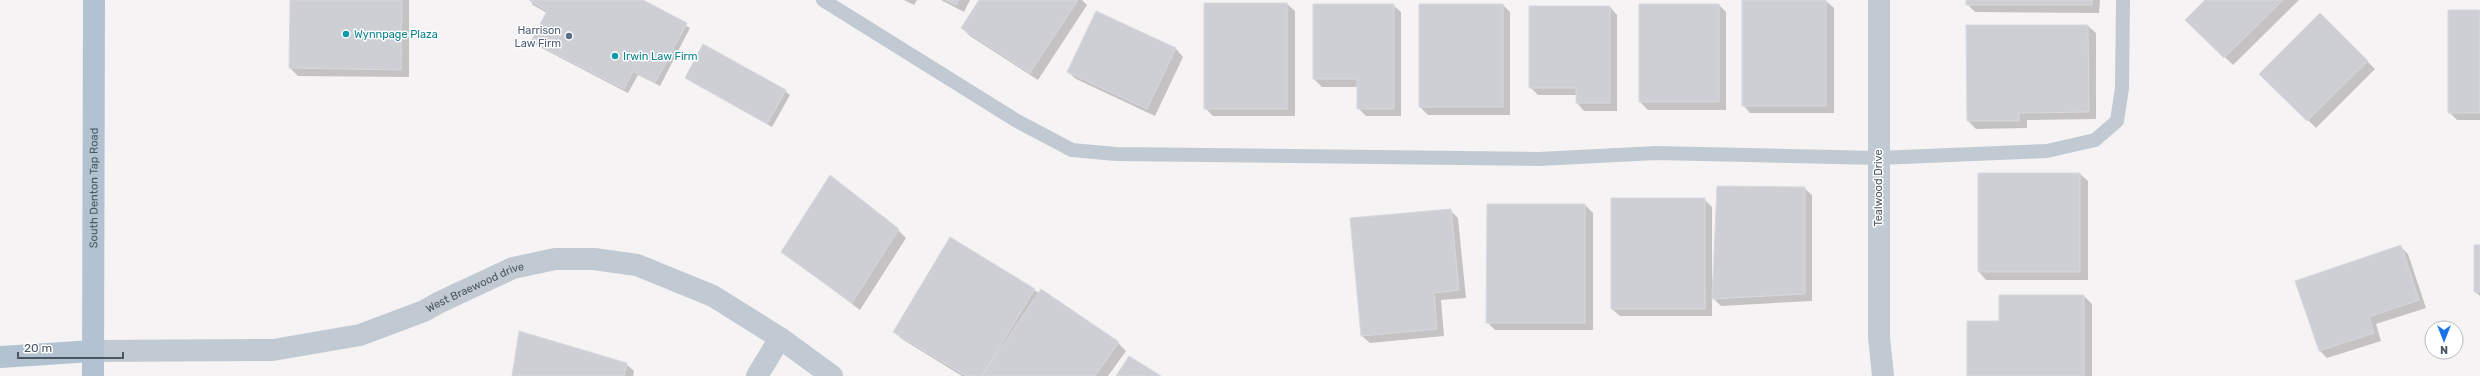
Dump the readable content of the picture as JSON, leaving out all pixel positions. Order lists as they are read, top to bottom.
{
  "streets": {
    "main road": ["South Denton Tap Road"],
    "street": ["Tealwood Drive", "West Braewood drive"]
  },
  "crossings": [
    ["South Denton Tap Road", "West Braewood drive"]
  ],
  "places": ["Wynnpage Plaza", "Harrison Law Firm", "Irwin Law Firm"],
  "scale_bar": "20 m",
  "north": "bottom"
}
